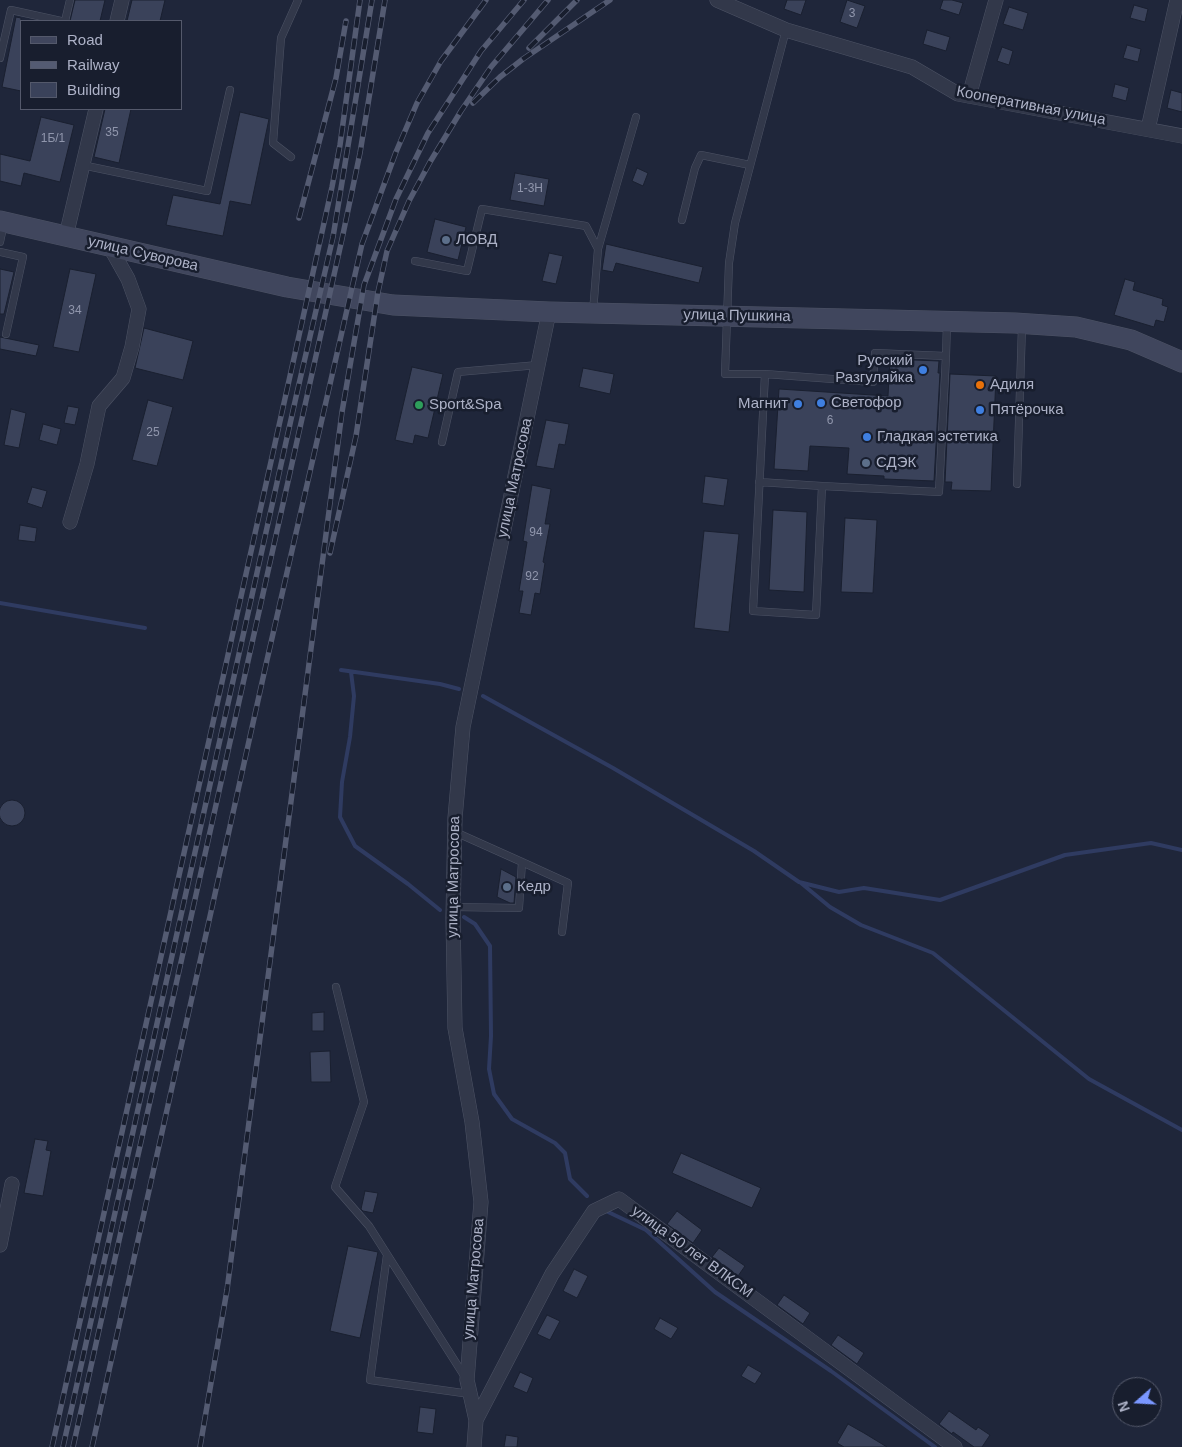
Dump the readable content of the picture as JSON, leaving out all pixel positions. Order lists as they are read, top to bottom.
{
  "streets": {
    "main road": ["улица Суворова", "улица Пушкина"],
    "street": ["Кооперативная улица", "улица Матросова", "улица 50 лет ВЛКСМ"]
  },
  "crossings": [
    ["улица Суворова", "улица Пушкина"],
    ["улица Пушкина", "улица Матросова"],
    ["улица Матросова", "улица 50 лет ВЛКСМ"]
  ],
  "places": [
    "ЛОВД",
    "Русский Разгуляйка",
    "Адиля",
    "Светофор",
    "Магнит",
    "Sport&Spa",
    "Пятёрочка",
    "Гладкая эстетика",
    "СДЭК",
    "Кедр"
  ],
  "house_numbers": [
    "3",
    "35",
    "1Б/1",
    "1-3Н",
    "34",
    "6",
    "25",
    "94",
    "92"
  ],
  "legend": ["Road", "Railway", "Building"],
  "north": "left"
}
